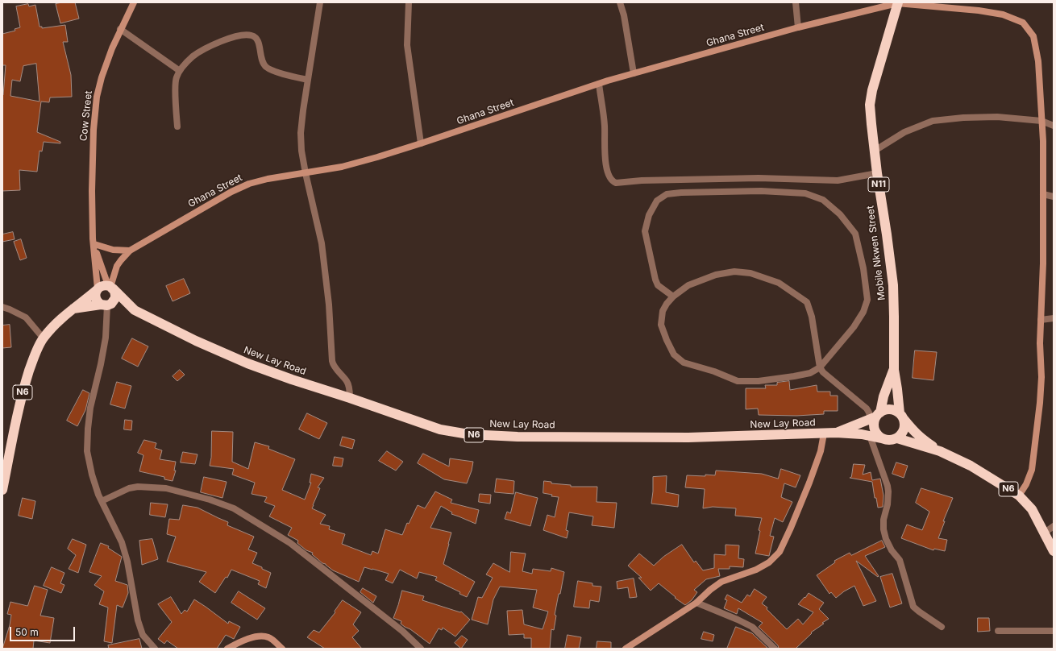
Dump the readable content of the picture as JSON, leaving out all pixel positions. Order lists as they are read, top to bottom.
{
  "streets": {
    "highway": [
      "N11",
      "Mobile Nkwen Street",
      "New Lay Road",
      "N6"
    ],
    "street": ["Ghana Street", "Cow Street"]
  },
  "crossings": [
    ["Ghana Street", "Cow Street"],
    ["Ghana Street", "Mobile Nkwen Street"],
    ["Ghana Street", "N6"],
    ["Cow Street", "N6"],
    ["N11", "Mobile Nkwen Street"],
    ["N11", "N6"],
    ["New Lay Road", "N6"]
  ],
  "scale_bar": "50 m"
}
